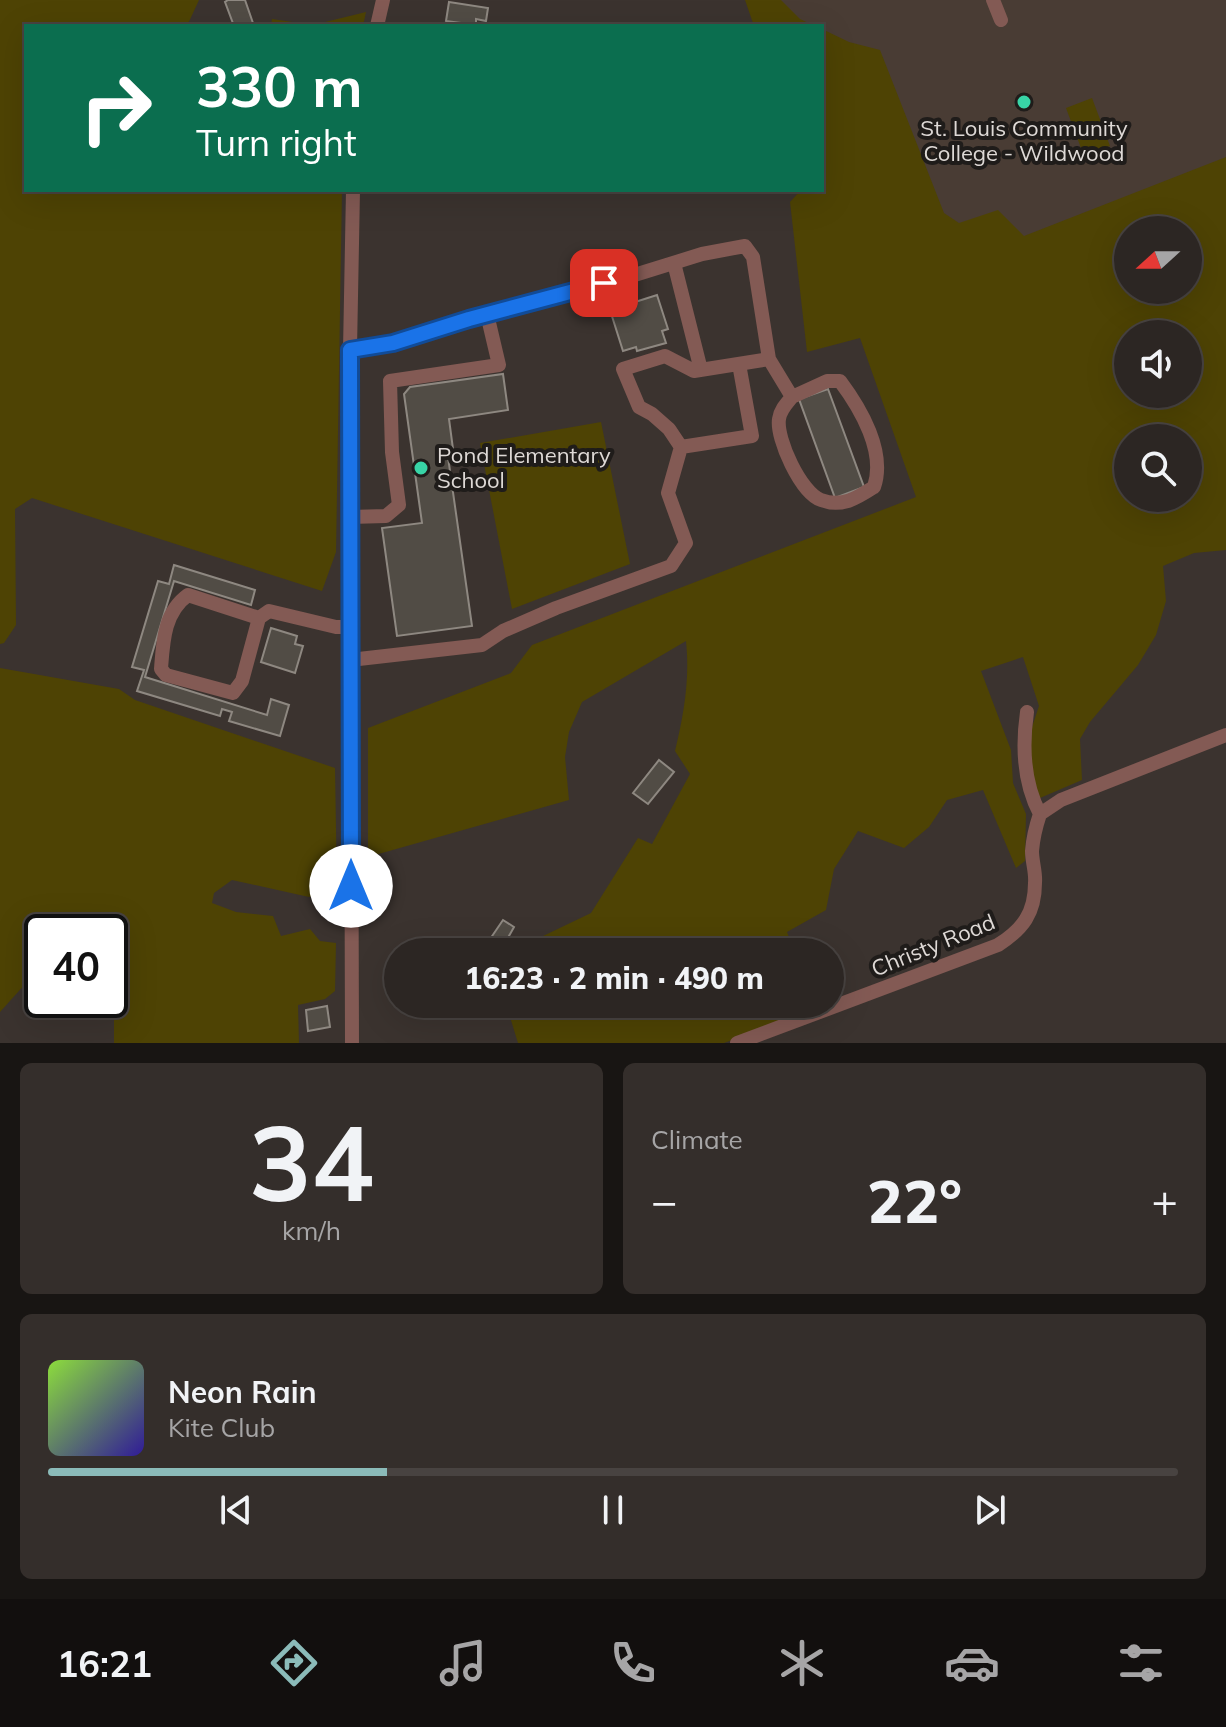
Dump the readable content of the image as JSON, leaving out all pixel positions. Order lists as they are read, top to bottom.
{
  "streets": {
    "street": ["Christy Road"]
  },
  "places": ["St. Louis Community College - Wildwood", "Pond Elementary School"],
  "north": "left",
  "page": {
    "turn": ["330 m", "Turn right"],
    "limit": "40",
    "trip": "16:23 · 2 min · 490 m",
    "tile": [
      ["34", "km/h"],
      "Climate"
    ],
    "heat": ["−", "22°", "+"],
    "song": ["Neon Rain", "Kite Club"],
    "tabs": "16:21"
  }
}
